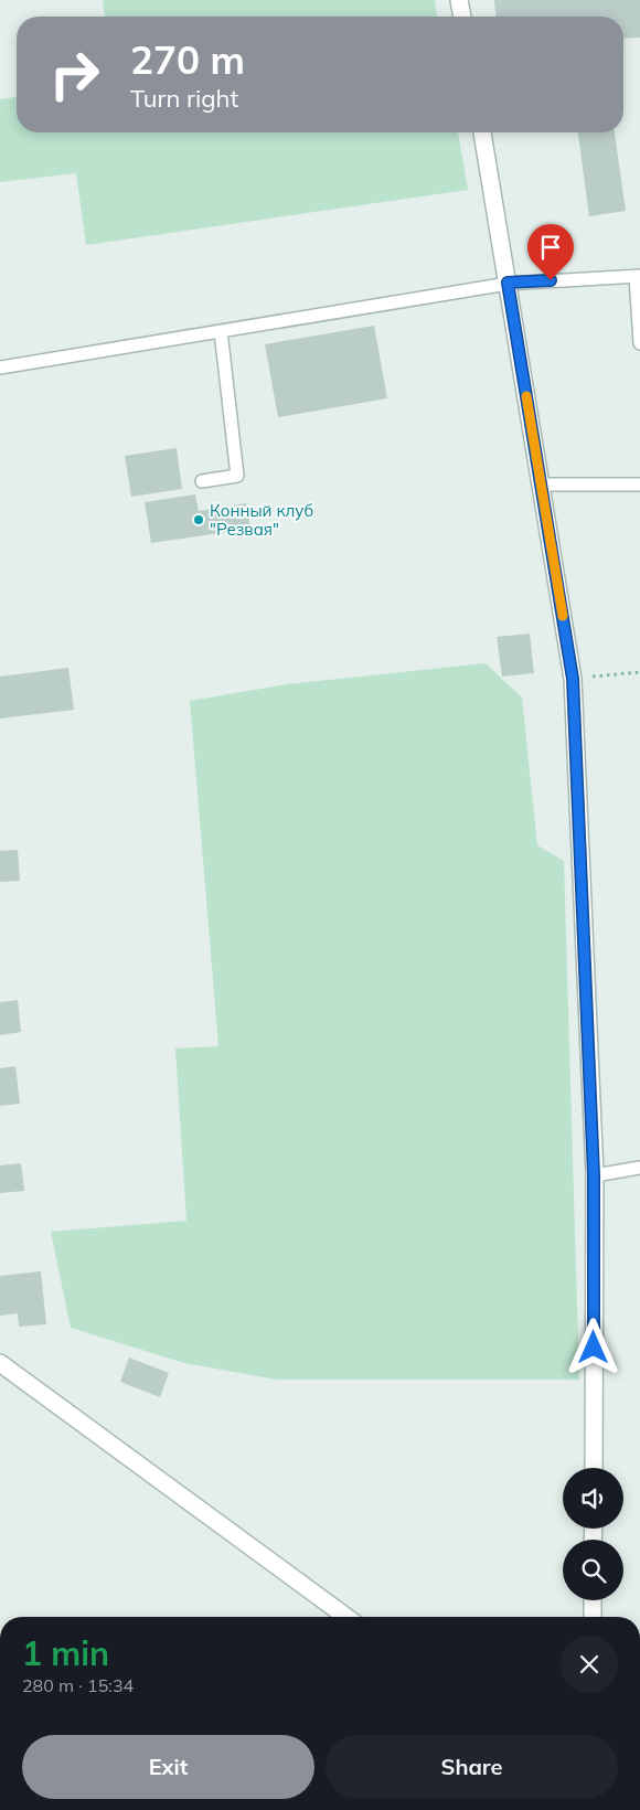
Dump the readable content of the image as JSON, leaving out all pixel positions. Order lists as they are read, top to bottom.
{
  "places": ["Конный клуб \"Резвая\""],
  "page": {
    "turn": ["270 m", "Turn right"],
    "heading": ["1 min", "280 m · 15:34"],
    "buttons": ["Exit", "Share"]
  }
}
